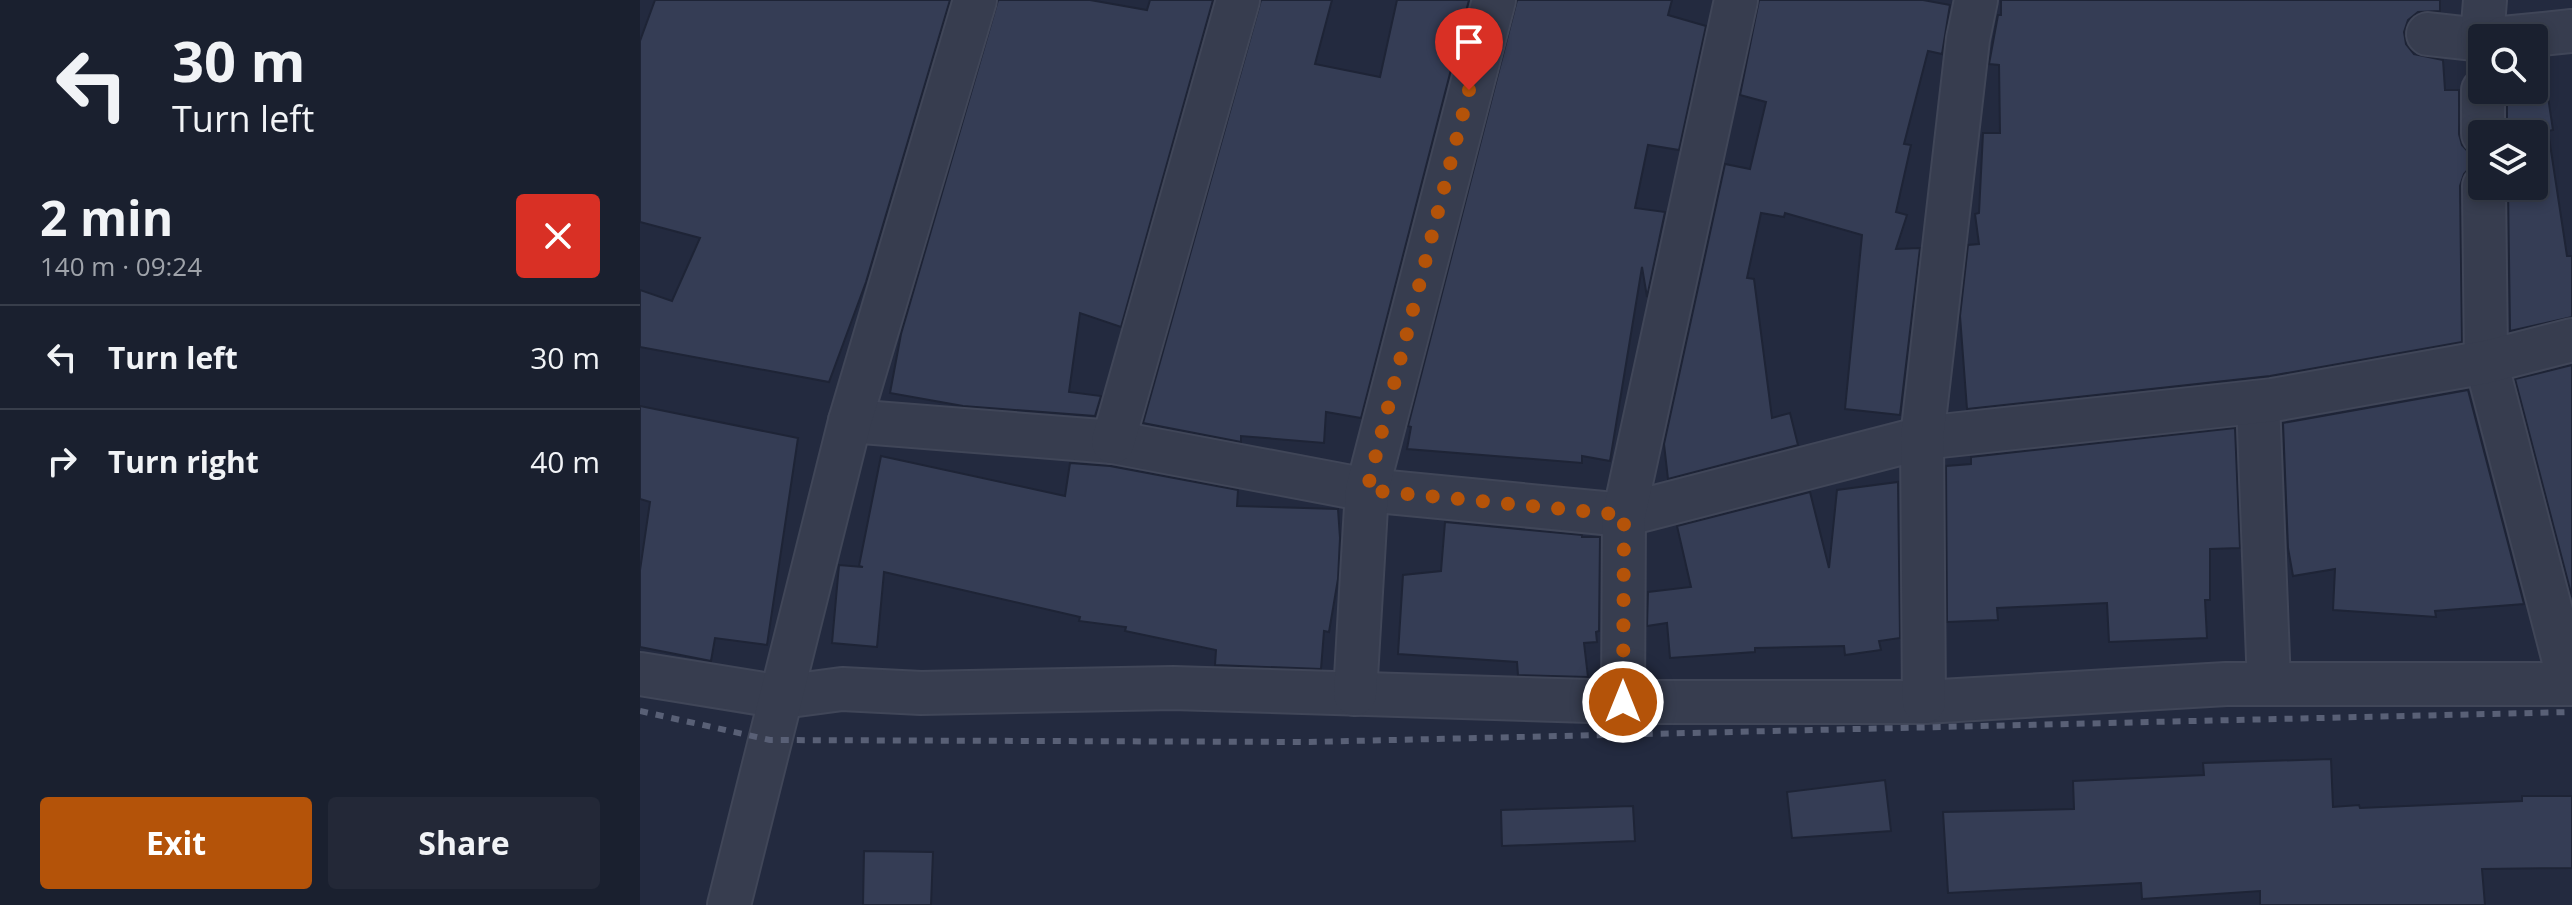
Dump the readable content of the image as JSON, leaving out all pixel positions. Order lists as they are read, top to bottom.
{
  "page": {
    "turn": ["30 m", "Turn left"],
    "heading": ["2 min", "140 m · 09:24"],
    "list": [
      {
        "name": "Turn left",
        "value": "30 m"
      },
      {
        "name": "Turn right",
        "value": "40 m"
      }
    ],
    "buttons": ["Exit", "Share"]
  }
}
